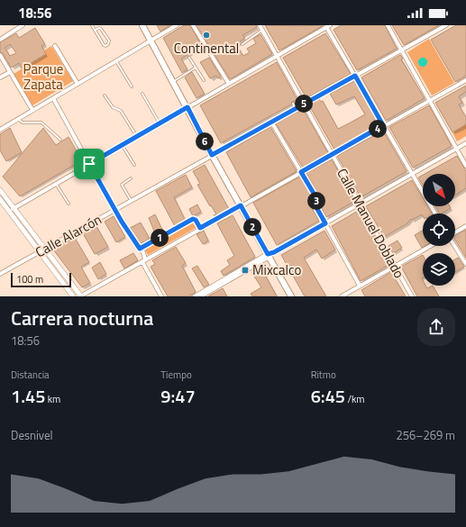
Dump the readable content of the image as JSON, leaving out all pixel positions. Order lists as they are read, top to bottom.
{
  "streets": {
    "street": ["Calle Manuel Doblado", "Calle Alarcón"]
  },
  "crossings": [
    ["Calle Manuel Doblado", "Calle Alarcón"]
  ],
  "parks": ["Parque Zapata"],
  "places": {
    "other": ["Continental"],
    "transit": ["Mixcalco"]
  },
  "scale_bar": "100 m",
  "north": "bottom right",
  "page": {
    "status": "18:56",
    "pins": [
      "5",
      "4",
      "6",
      "3",
      "2",
      "1"
    ],
    "scale": "100 m",
    "heading": ["Carrera nocturna", "18:56"],
    "stats": [
      ["Distancia", "1.45 km"],
      ["Tiempo", "9:47"],
      ["Ritmo", "6:45 /km"]
    ],
    "chart": ["Desnivel", "256–269 m"]
  }
}
